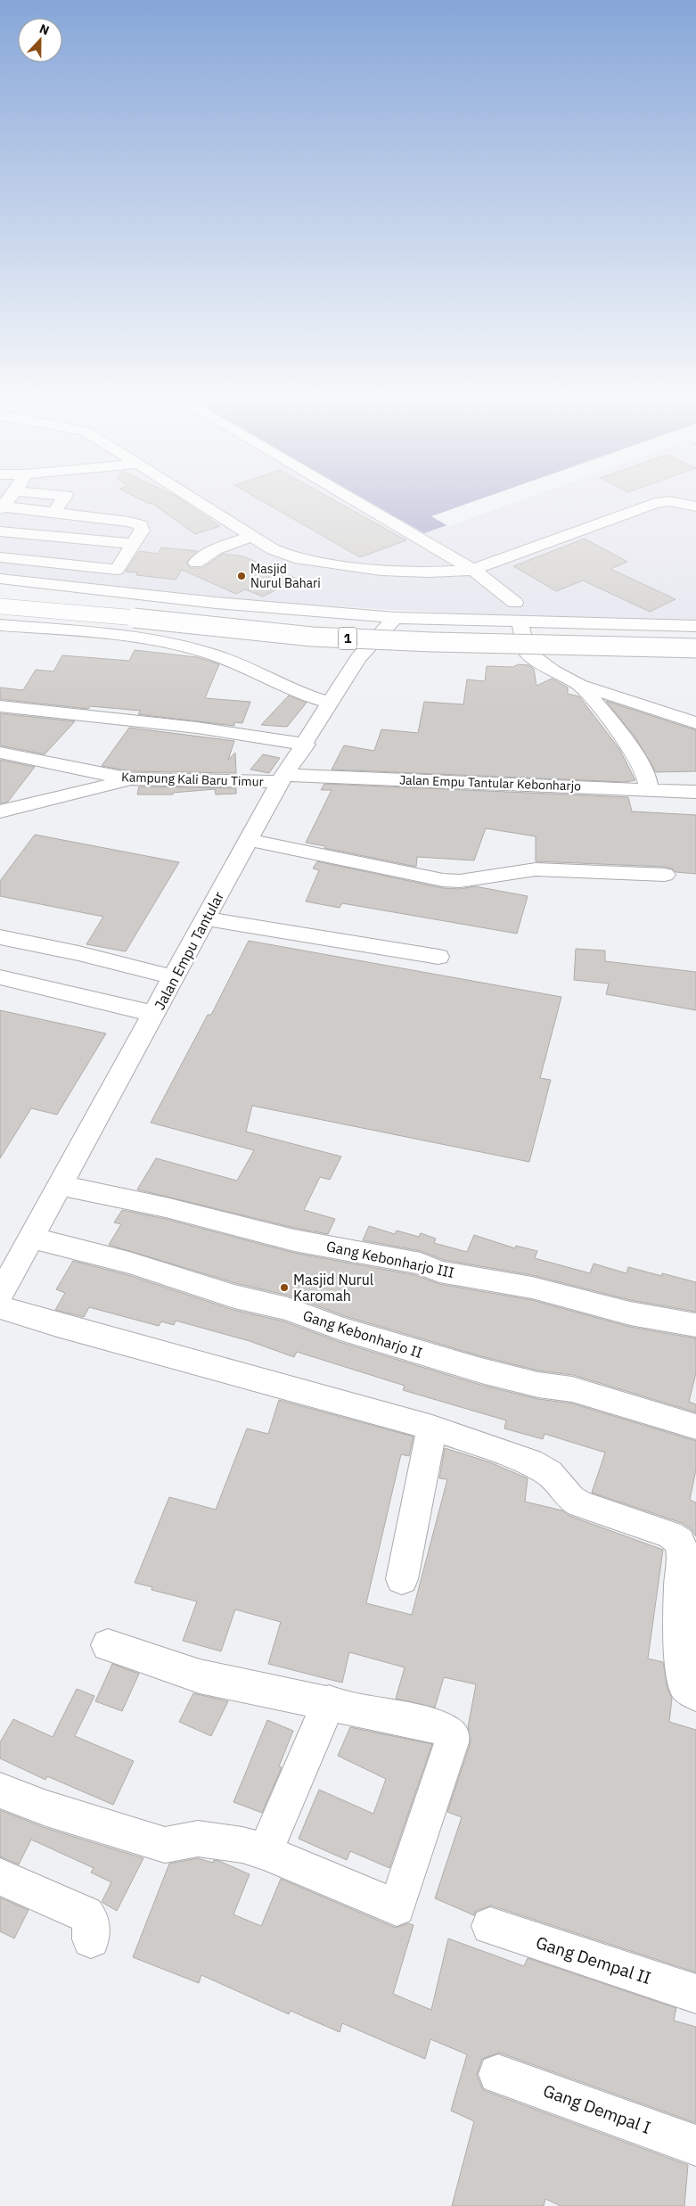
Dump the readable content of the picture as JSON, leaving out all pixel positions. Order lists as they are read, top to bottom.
{
  "streets": {
    "main road": [
      "1",
      "Kampung Kali Baru Timur",
      "Jalan Empu Tantular Kebonharjo",
      "Jalan Empu Tantular",
      "Gang Kebonharjo III",
      "Gang Kebonharjo II",
      "Gang Dempal II",
      "Gang Dempal I"
    ]
  },
  "crossings": [
    ["Kampung Kali Baru Timur", "Jalan Empu Tantular Kebonharjo"],
    ["Kampung Kali Baru Timur", "Jalan Empu Tantular"],
    ["Jalan Empu Tantular Kebonharjo", "Jalan Empu Tantular"],
    ["Jalan Empu Tantular", "Gang Kebonharjo III"],
    ["Jalan Empu Tantular", "Gang Kebonharjo II"]
  ],
  "places": ["Masjid Nurul Bahari", "Masjid Nurul Karomah"],
  "north": "top"
}
